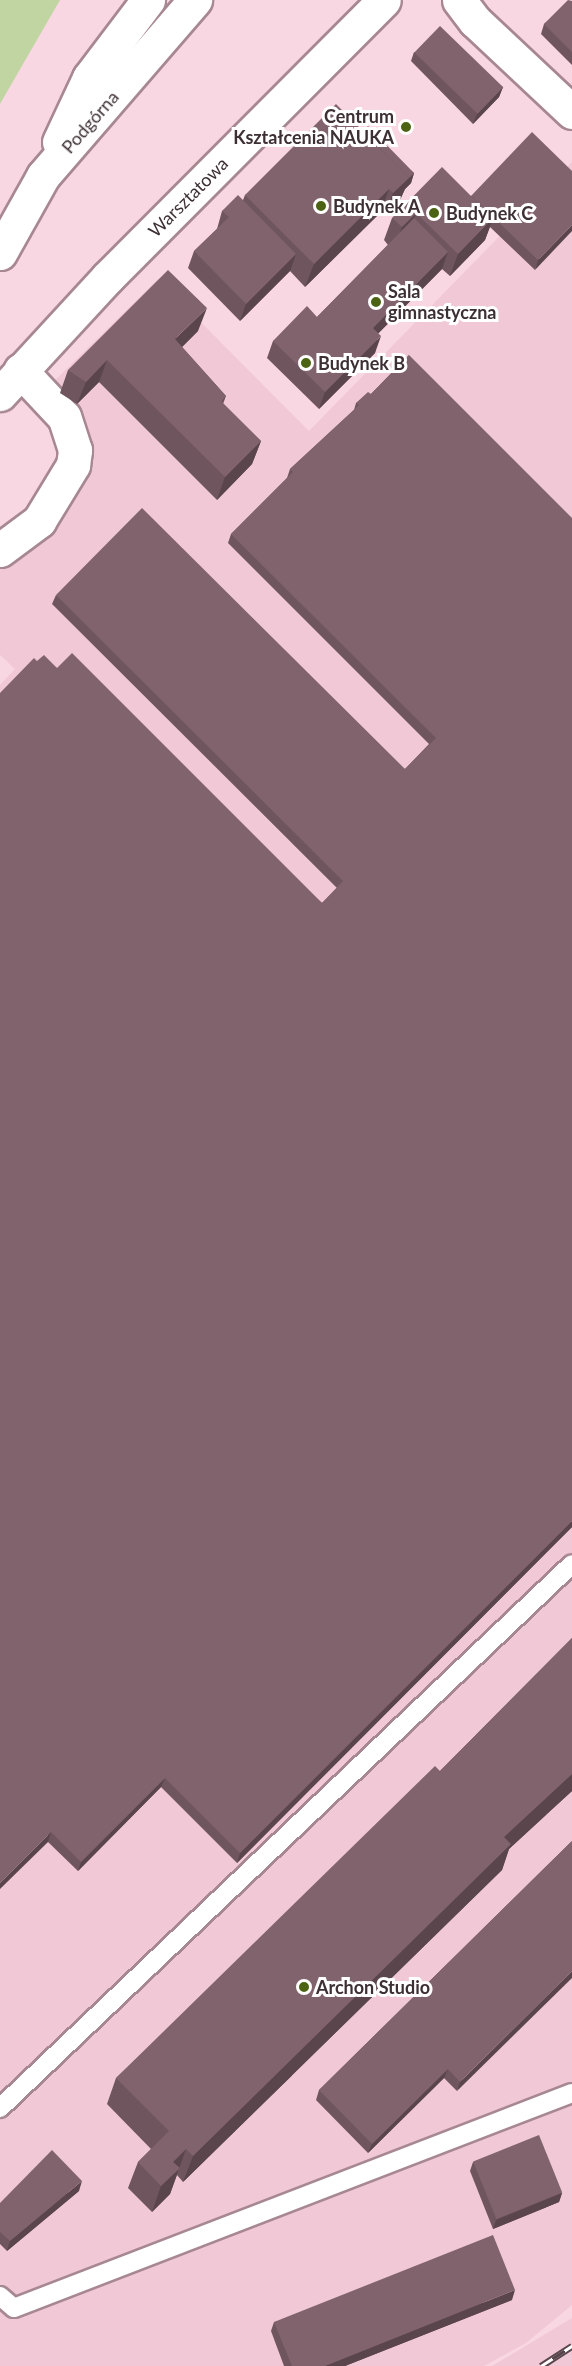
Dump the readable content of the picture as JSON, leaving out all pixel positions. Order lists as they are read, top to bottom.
{
  "streets": {
    "street": ["Podgórna", "Warsztatowa"]
  },
  "places": [
    "Centrum Kształcenia NAUKA",
    "Budynek A",
    "Budynek C",
    "Sala gimnastyczna",
    "Budynek B",
    "Archon Studio"
  ]
}
